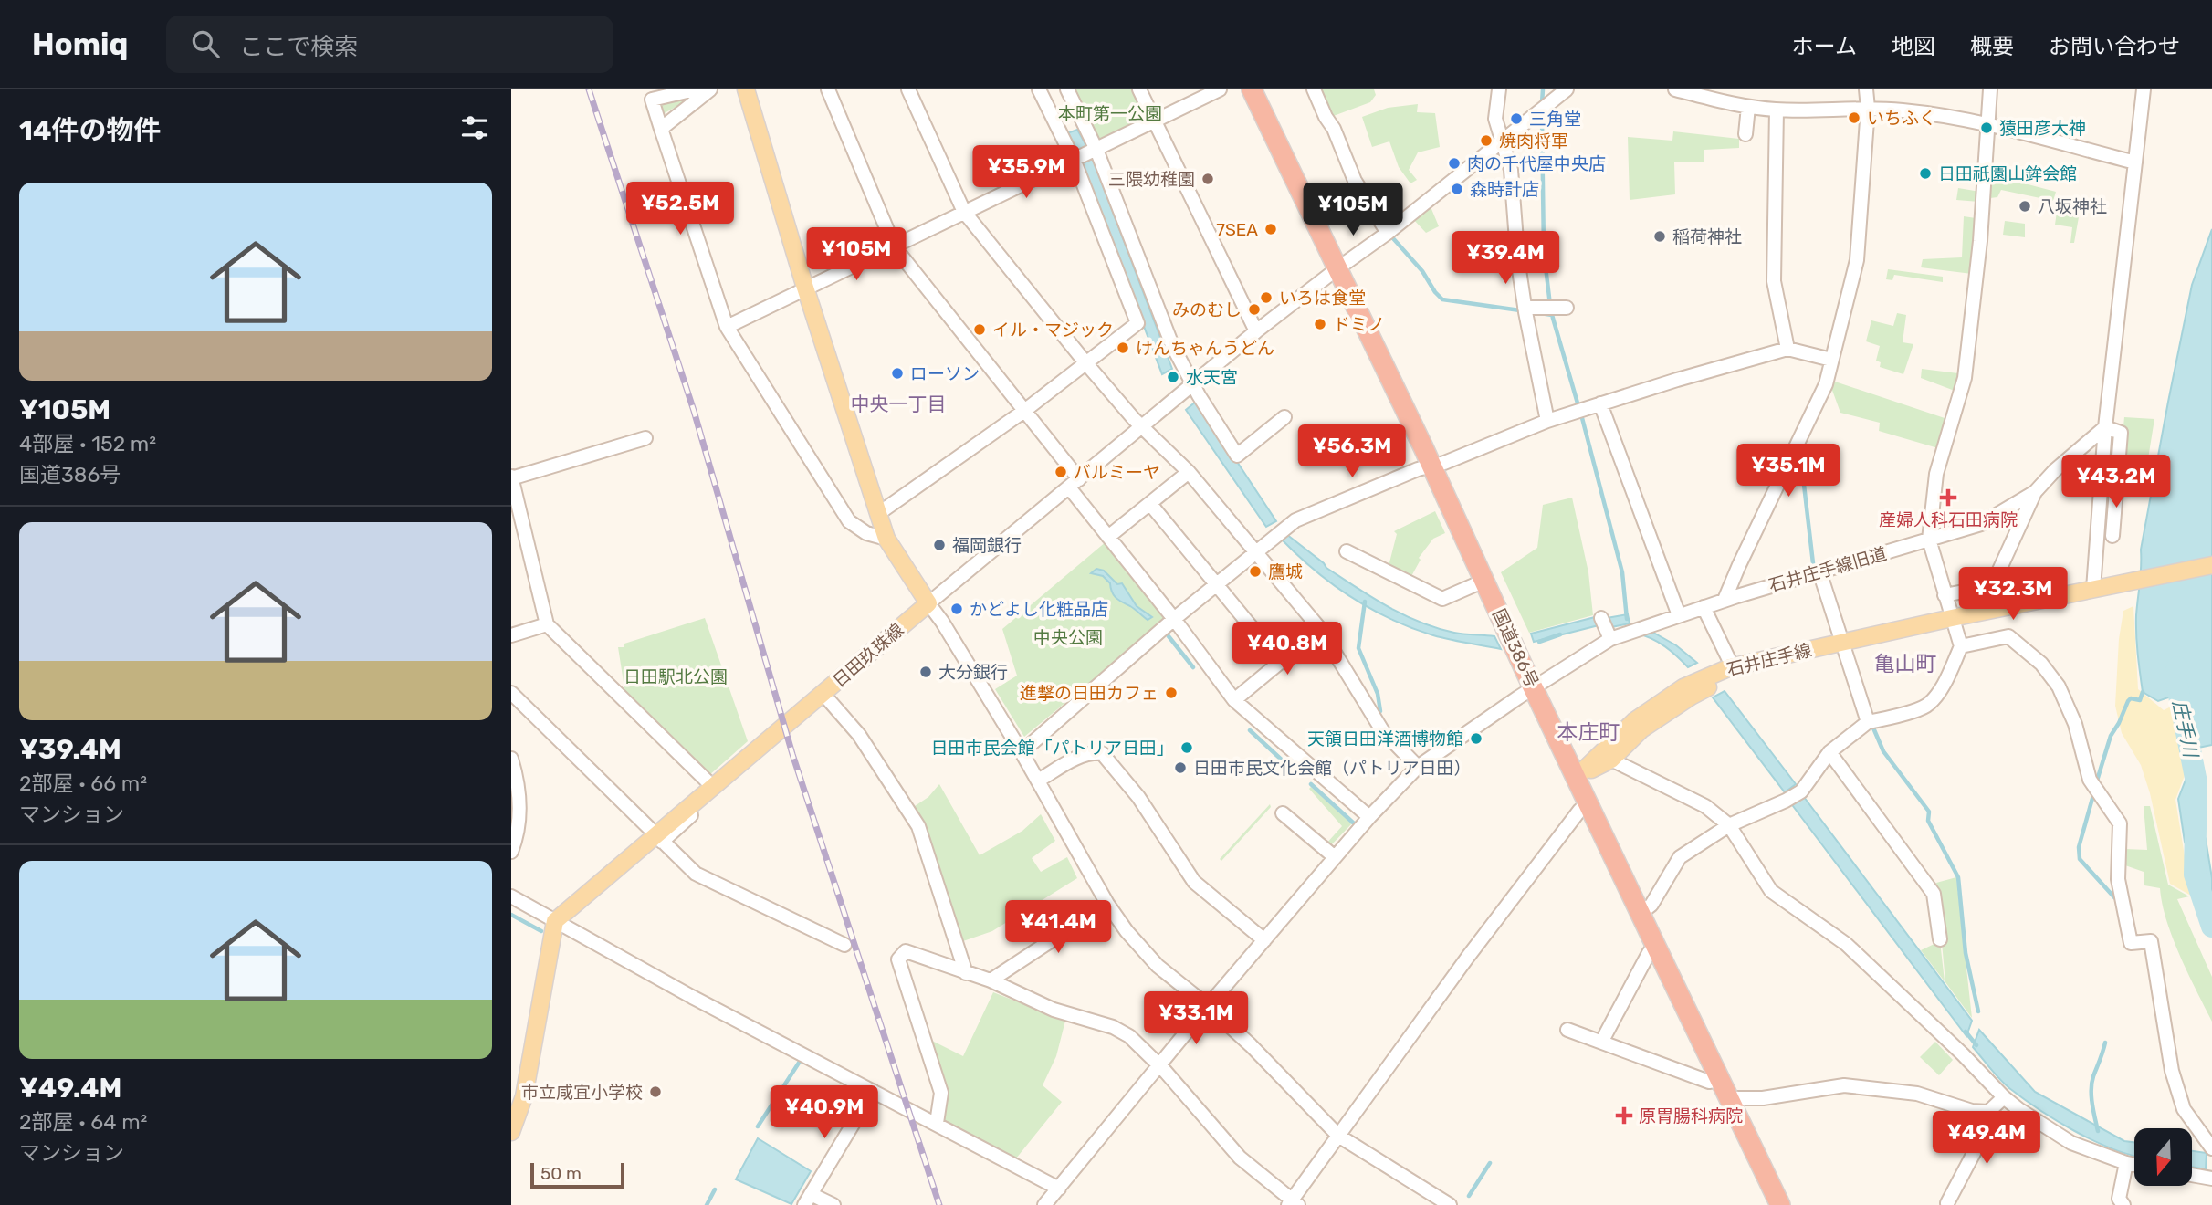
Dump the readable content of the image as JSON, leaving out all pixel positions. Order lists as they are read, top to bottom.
{
  "streets": {
    "highway": ["国道386号"],
    "main road": ["日田玖珠線", "石井庄手線"],
    "street": ["石井庄手線旧道"]
  },
  "crossings": [
    ["石井庄手線旧道", "国道386号"],
    ["国道386号", "石井庄手線"]
  ],
  "districts": ["中央一丁目", "亀山町", "本庄町"],
  "water": ["庄手川"],
  "parks": ["本町第一公園", "中央公園", "日田駅北公園"],
  "places": {
    "other": [
      "いちふく",
      "三角堂",
      "猿田彦大神",
      "焼肉将軍",
      "肉の千代屋中央店",
      "日田祇園山鉾会館",
      "三隈幼稚園",
      "森時計店",
      "八坂神社",
      "7SEA",
      "稲荷神社",
      "いろは食堂",
      "みのむし",
      "ドミノ",
      "イル・マジック",
      "けんちゃんうどん",
      "ローソン",
      "水天宮",
      "バルミーヤ",
      "福岡銀行",
      "鷹城",
      "かどよし化粧品店",
      "大分銀行",
      "進撃の日田カフェ",
      "天領日田洋酒博物館",
      "日田市民会館「パトリア日田」",
      "日田市民文化会館（パトリア日田）",
      "市立咸宜小学校"
    ],
    "health": ["産婦人科石田病院", "原胃腸科病院"]
  },
  "scale_bar": "50 m",
  "north": "bottom",
  "page": {
    "header": "Homiq",
    "search": "ここで検索",
    "nav": [
      "ホーム",
      "地図",
      "概要",
      "お問い合わせ"
    ],
    "heading": "14件の物件",
    "price": [
      "¥35.9M",
      "¥52.5M",
      "¥105M",
      "¥105M",
      "¥39.4M",
      "¥56.3M",
      "¥35.1M",
      "¥43.2M",
      "¥32.3M",
      "¥40.8M",
      "¥41.4M",
      "¥33.1M",
      "¥40.9M",
      "¥49.4M"
    ],
    "list": [
      {
        "name": "¥105M",
        "note": "4部屋 · 152 m² · 国道386号"
      },
      {
        "name": "¥39.4M",
        "note": "2部屋 · 66 m² · マンション"
      },
      {
        "name": "¥49.4M",
        "note": "2部屋 · 64 m² · マンション"
      }
    ],
    "scale": "50 m"
  }
}
